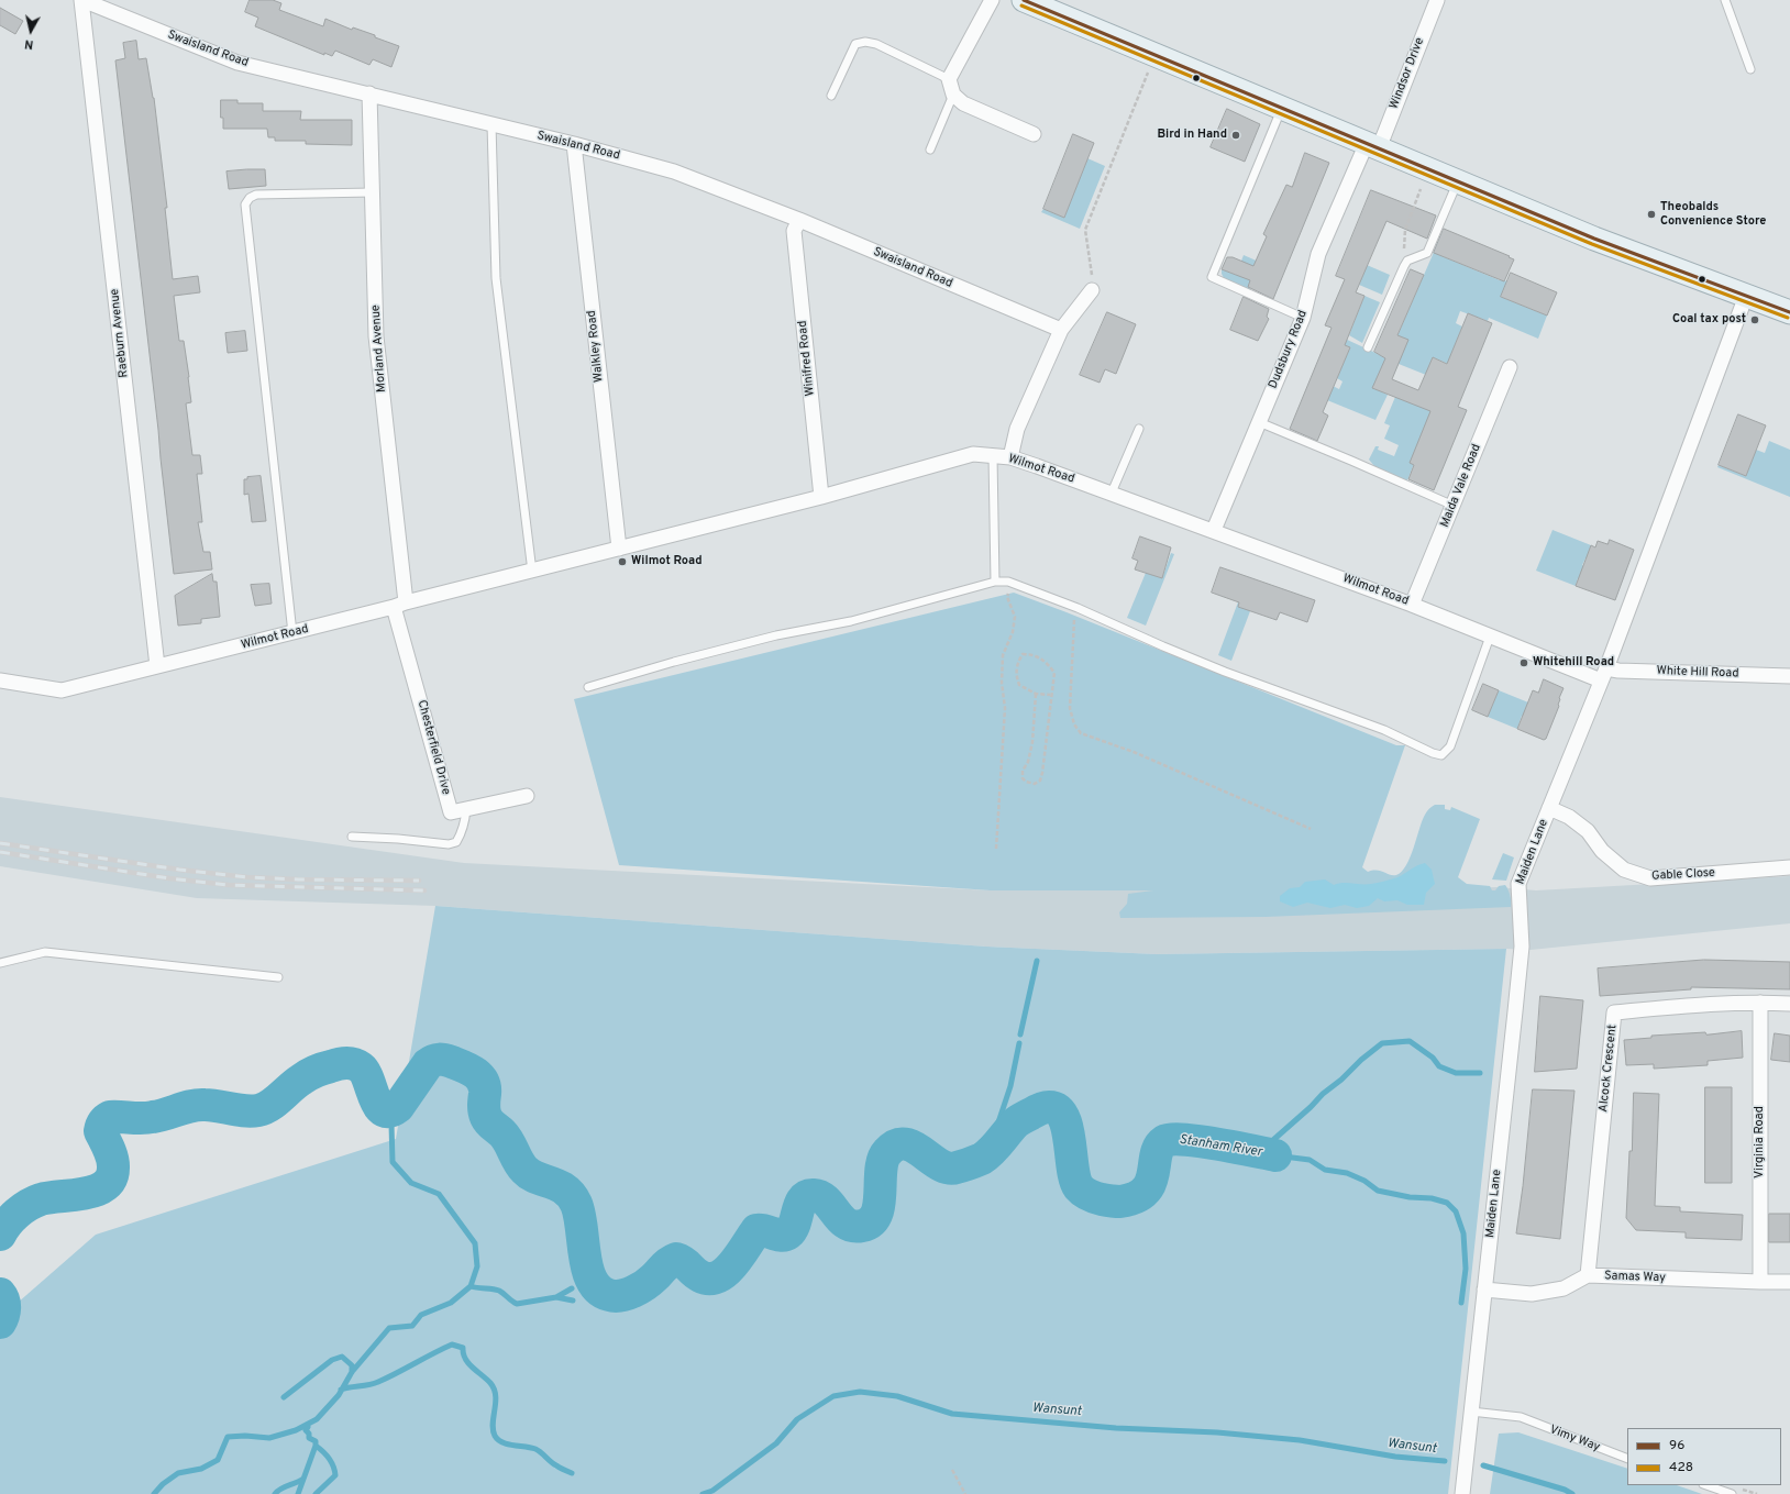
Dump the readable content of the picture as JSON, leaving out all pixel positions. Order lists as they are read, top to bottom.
{
  "streets": {
    "street": [
      "Swaisland Road",
      "Windsor Drive",
      "Raeburn Avenue",
      "Walkley Road",
      "Morland Avenue",
      "Dudsbury Road",
      "Winifred Road",
      "Wilmot Road",
      "Maida Vale Road",
      "White Hill Road",
      "Chesterfield Drive",
      "Maiden Lane",
      "Gable Close",
      "Alcock Crescent",
      "Virginia Road",
      "Samas Way"
    ],
    "lane": ["Vimy Way"]
  },
  "crossings": [
    ["Swaisland Road", "Raeburn Avenue"],
    ["Swaisland Road", "Walkley Road"],
    ["Swaisland Road", "Morland Avenue"],
    ["Swaisland Road", "Winifred Road"],
    ["Windsor Drive", "Dudsbury Road"],
    ["Raeburn Avenue", "Wilmot Road"],
    ["Walkley Road", "Wilmot Road"],
    ["Morland Avenue", "Wilmot Road"],
    ["Morland Avenue", "Chesterfield Drive"],
    ["Dudsbury Road", "Wilmot Road"],
    ["Winifred Road", "Wilmot Road"],
    ["Wilmot Road", "Maida Vale Road"],
    ["Wilmot Road", "White Hill Road"],
    ["Wilmot Road", "Chesterfield Drive"],
    ["Wilmot Road", "Maiden Lane"],
    ["White Hill Road", "Maiden Lane"],
    ["Maiden Lane", "Gable Close"],
    ["Maiden Lane", "Samas Way"],
    ["Maiden Lane", "Vimy Way"],
    ["Alcock Crescent", "Virginia Road"],
    ["Alcock Crescent", "Samas Way"],
    ["Virginia Road", "Samas Way"]
  ],
  "water": ["Stanham River", "Wansunt"],
  "places": [
    "Bird in Hand",
    "Theobalds Convenience Store",
    "Coal tax post",
    "Wilmot Road",
    "Whitehill Road"
  ],
  "lines": ["transit line 96", "transit line 428"],
  "legend": ["96", "428"],
  "north": "bottom"
}
